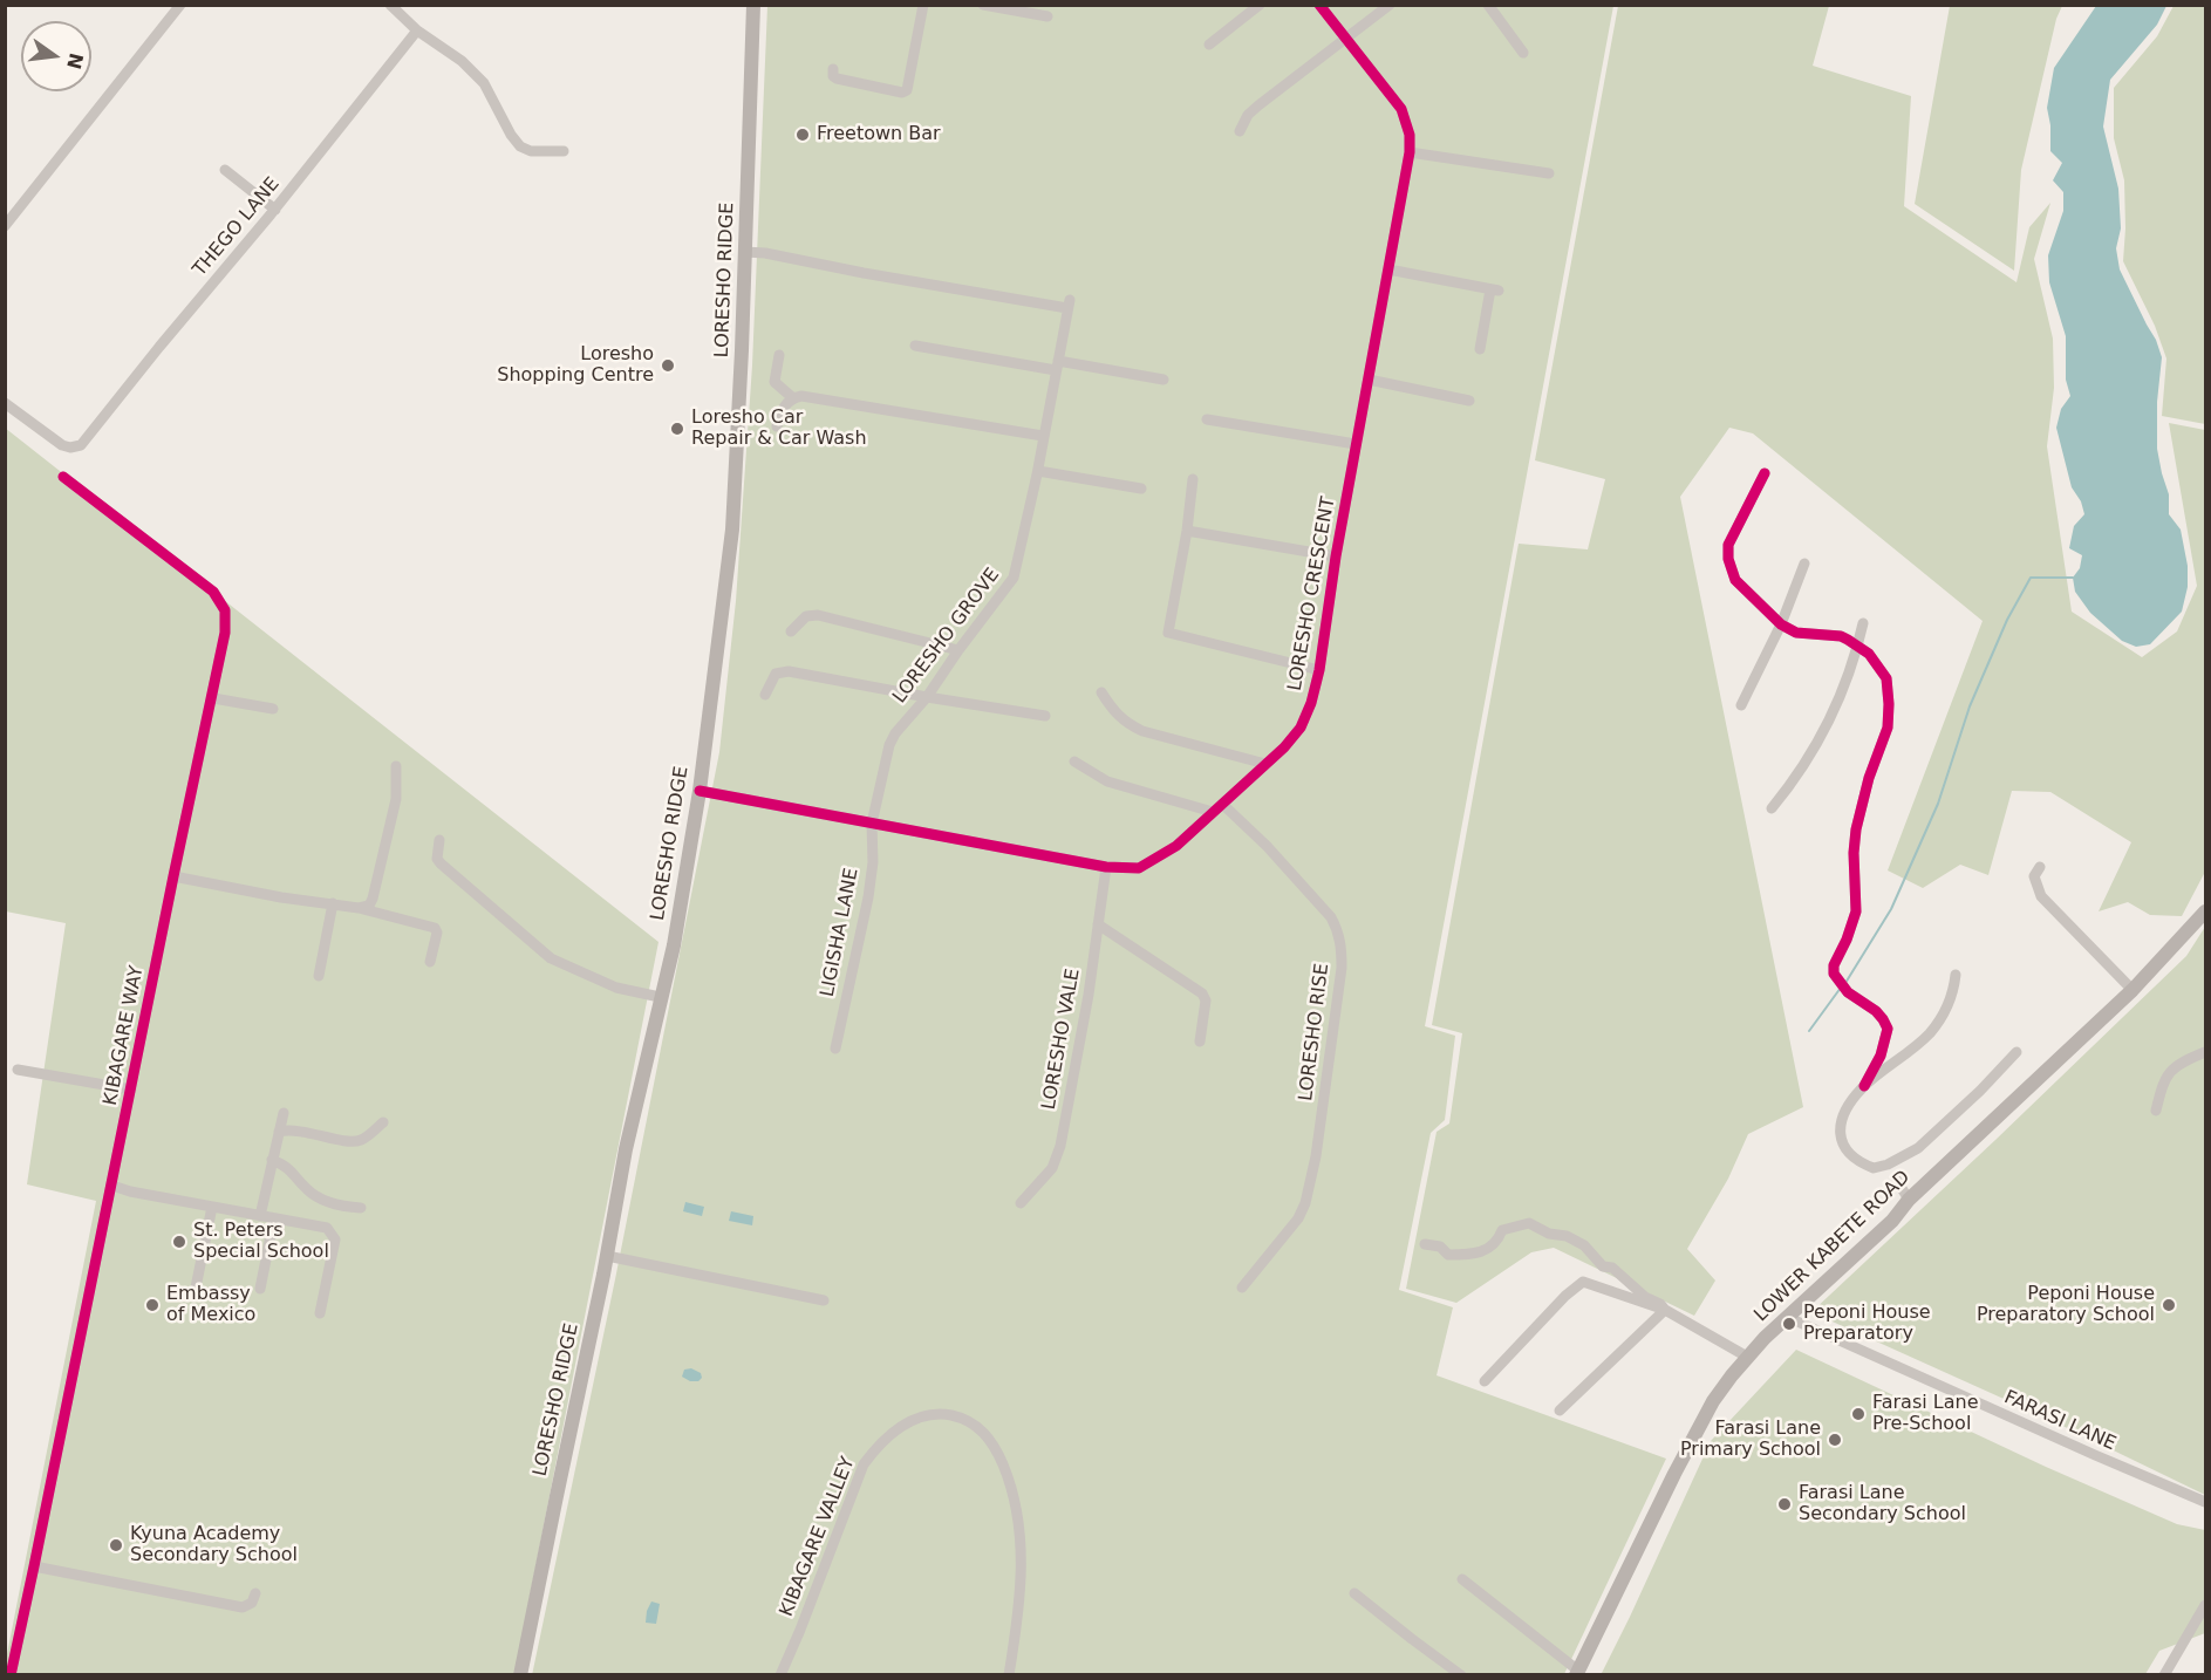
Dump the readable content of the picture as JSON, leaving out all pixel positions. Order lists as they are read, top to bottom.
{
  "streets": {
    "main road": ["LORESHO RIDGE", "LOWER KABETE ROAD"],
    "street": [
      "THEGO LANE",
      "LORESHO CRESCENT",
      "LORESHO GROVE",
      "LIGISHA LANE",
      "LORESHO RISE",
      "KIBAGARE WAY",
      "LORESHO VALE",
      "FARASI LANE",
      "KIBAGARE VALLEY"
    ]
  },
  "crossings": [
    ["LORESHO RIDGE", "LORESHO CRESCENT"],
    ["LORESHO RIDGE", "LORESHO GROVE"],
    ["LORESHO CRESCENT", "LORESHO GROVE"],
    ["LORESHO CRESCENT", "LIGISHA LANE"],
    ["LORESHO CRESCENT", "LORESHO RISE"],
    ["LORESHO CRESCENT", "LORESHO VALE"],
    ["LORESHO GROVE", "LIGISHA LANE"],
    ["LOWER KABETE ROAD", "FARASI LANE"]
  ],
  "places": [
    "Freetown Bar",
    "Loresho Shopping Centre",
    "Loresho Car Repair & Car Wash",
    "St. Peters Special School",
    "Embassy of Mexico",
    "Peponi House Preparatory School",
    "Peponi House Preparatory",
    "Farasi Lane Pre-School",
    "Farasi Lane Primary School",
    "Farasi Lane Secondary School",
    "Kyuna Academy Secondary School"
  ],
  "north": "right"
}
